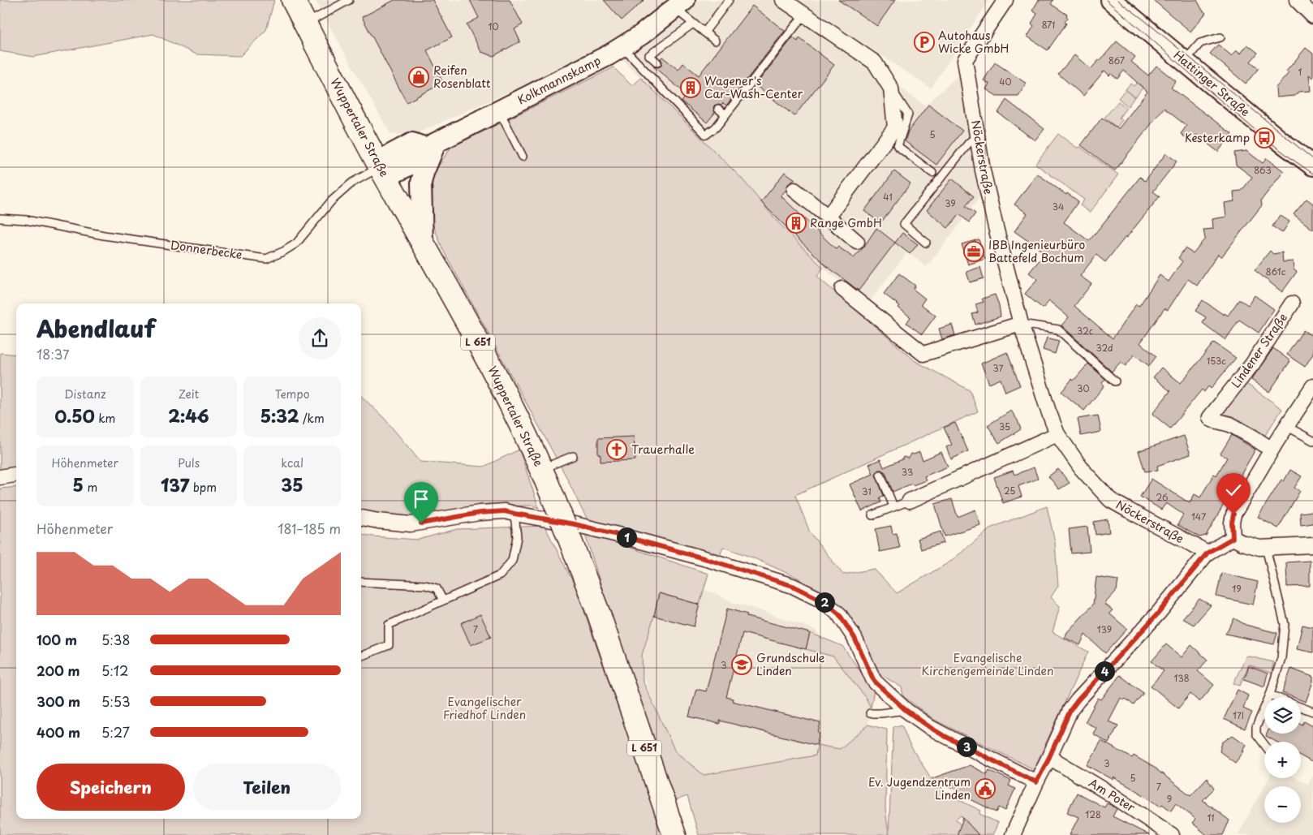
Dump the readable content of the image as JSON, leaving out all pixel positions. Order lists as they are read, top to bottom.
{
  "streets": {
    "main road": ["Wuppertaler Straße", "L 651"],
    "street": [
      "Kolkmannskamp",
      "Hattinger Straße",
      "Nöckerstraße",
      "Lindener Straße",
      "Am Poter"
    ],
    "lane": ["Donnerbecke"]
  },
  "crossings": [
    ["Kolkmannskamp", "Wuppertaler Straße"],
    ["Kolkmannskamp", "Donnerbecke"],
    ["Kolkmannskamp", "L 651"],
    ["Wuppertaler Straße", "Donnerbecke"],
    ["Wuppertaler Straße", "L 651"]
  ],
  "parks": ["Evangelische Kirchengemeinde Linden", "Evangelischer Friedhof Linden"],
  "places": {
    "parking": ["Autohaus Wicke GmbH"],
    "shop": ["Reifen Rosenblatt"],
    "building": ["Wagener's Car-Wash-Center", "Range GmbH"],
    "bus stop": ["Kesterkamp"],
    "office": ["IBB Ingenieurbüro Battefeld Bochum"],
    "church": ["Trauerhalle"],
    "school or university": ["Grundschule Linden"],
    "public building": ["Ev. Jugendzentrum Linden"]
  },
  "house_numbers": [
    "871",
    "10",
    "867",
    "1",
    "40",
    "5",
    "863",
    "41",
    "39",
    "34",
    "861c",
    "32c",
    "32d",
    "153c",
    "37",
    "30",
    "35",
    "33",
    "25",
    "31",
    "26",
    "147",
    "19",
    "7",
    "139",
    "3",
    "138",
    "17l",
    "3",
    "5",
    "7",
    "9",
    "128",
    "11"
  ],
  "page": {
    "heading": ["Abendlauf", "18:37"],
    "stats": [
      ["Distanz", "0.50 km"],
      ["Zeit", "2:46"],
      ["Tempo", "5:32 /km"],
      ["Höhenmeter", "5 m"],
      ["Puls", "137 bpm"],
      ["kcal", "35"]
    ],
    "chart": ["Höhenmeter", "181–185 m"],
    "pins": [
      "1",
      "2",
      "4",
      "3"
    ],
    "list": [
      {
        "name": "100 m",
        "note": "5:38"
      },
      {
        "name": "200 m",
        "note": "5:12"
      },
      {
        "name": "300 m",
        "note": "5:53"
      },
      {
        "name": "400 m",
        "note": "5:27"
      }
    ],
    "map_buttons": ["+", "−"],
    "buttons": ["Speichern", "Teilen"]
  }
}
